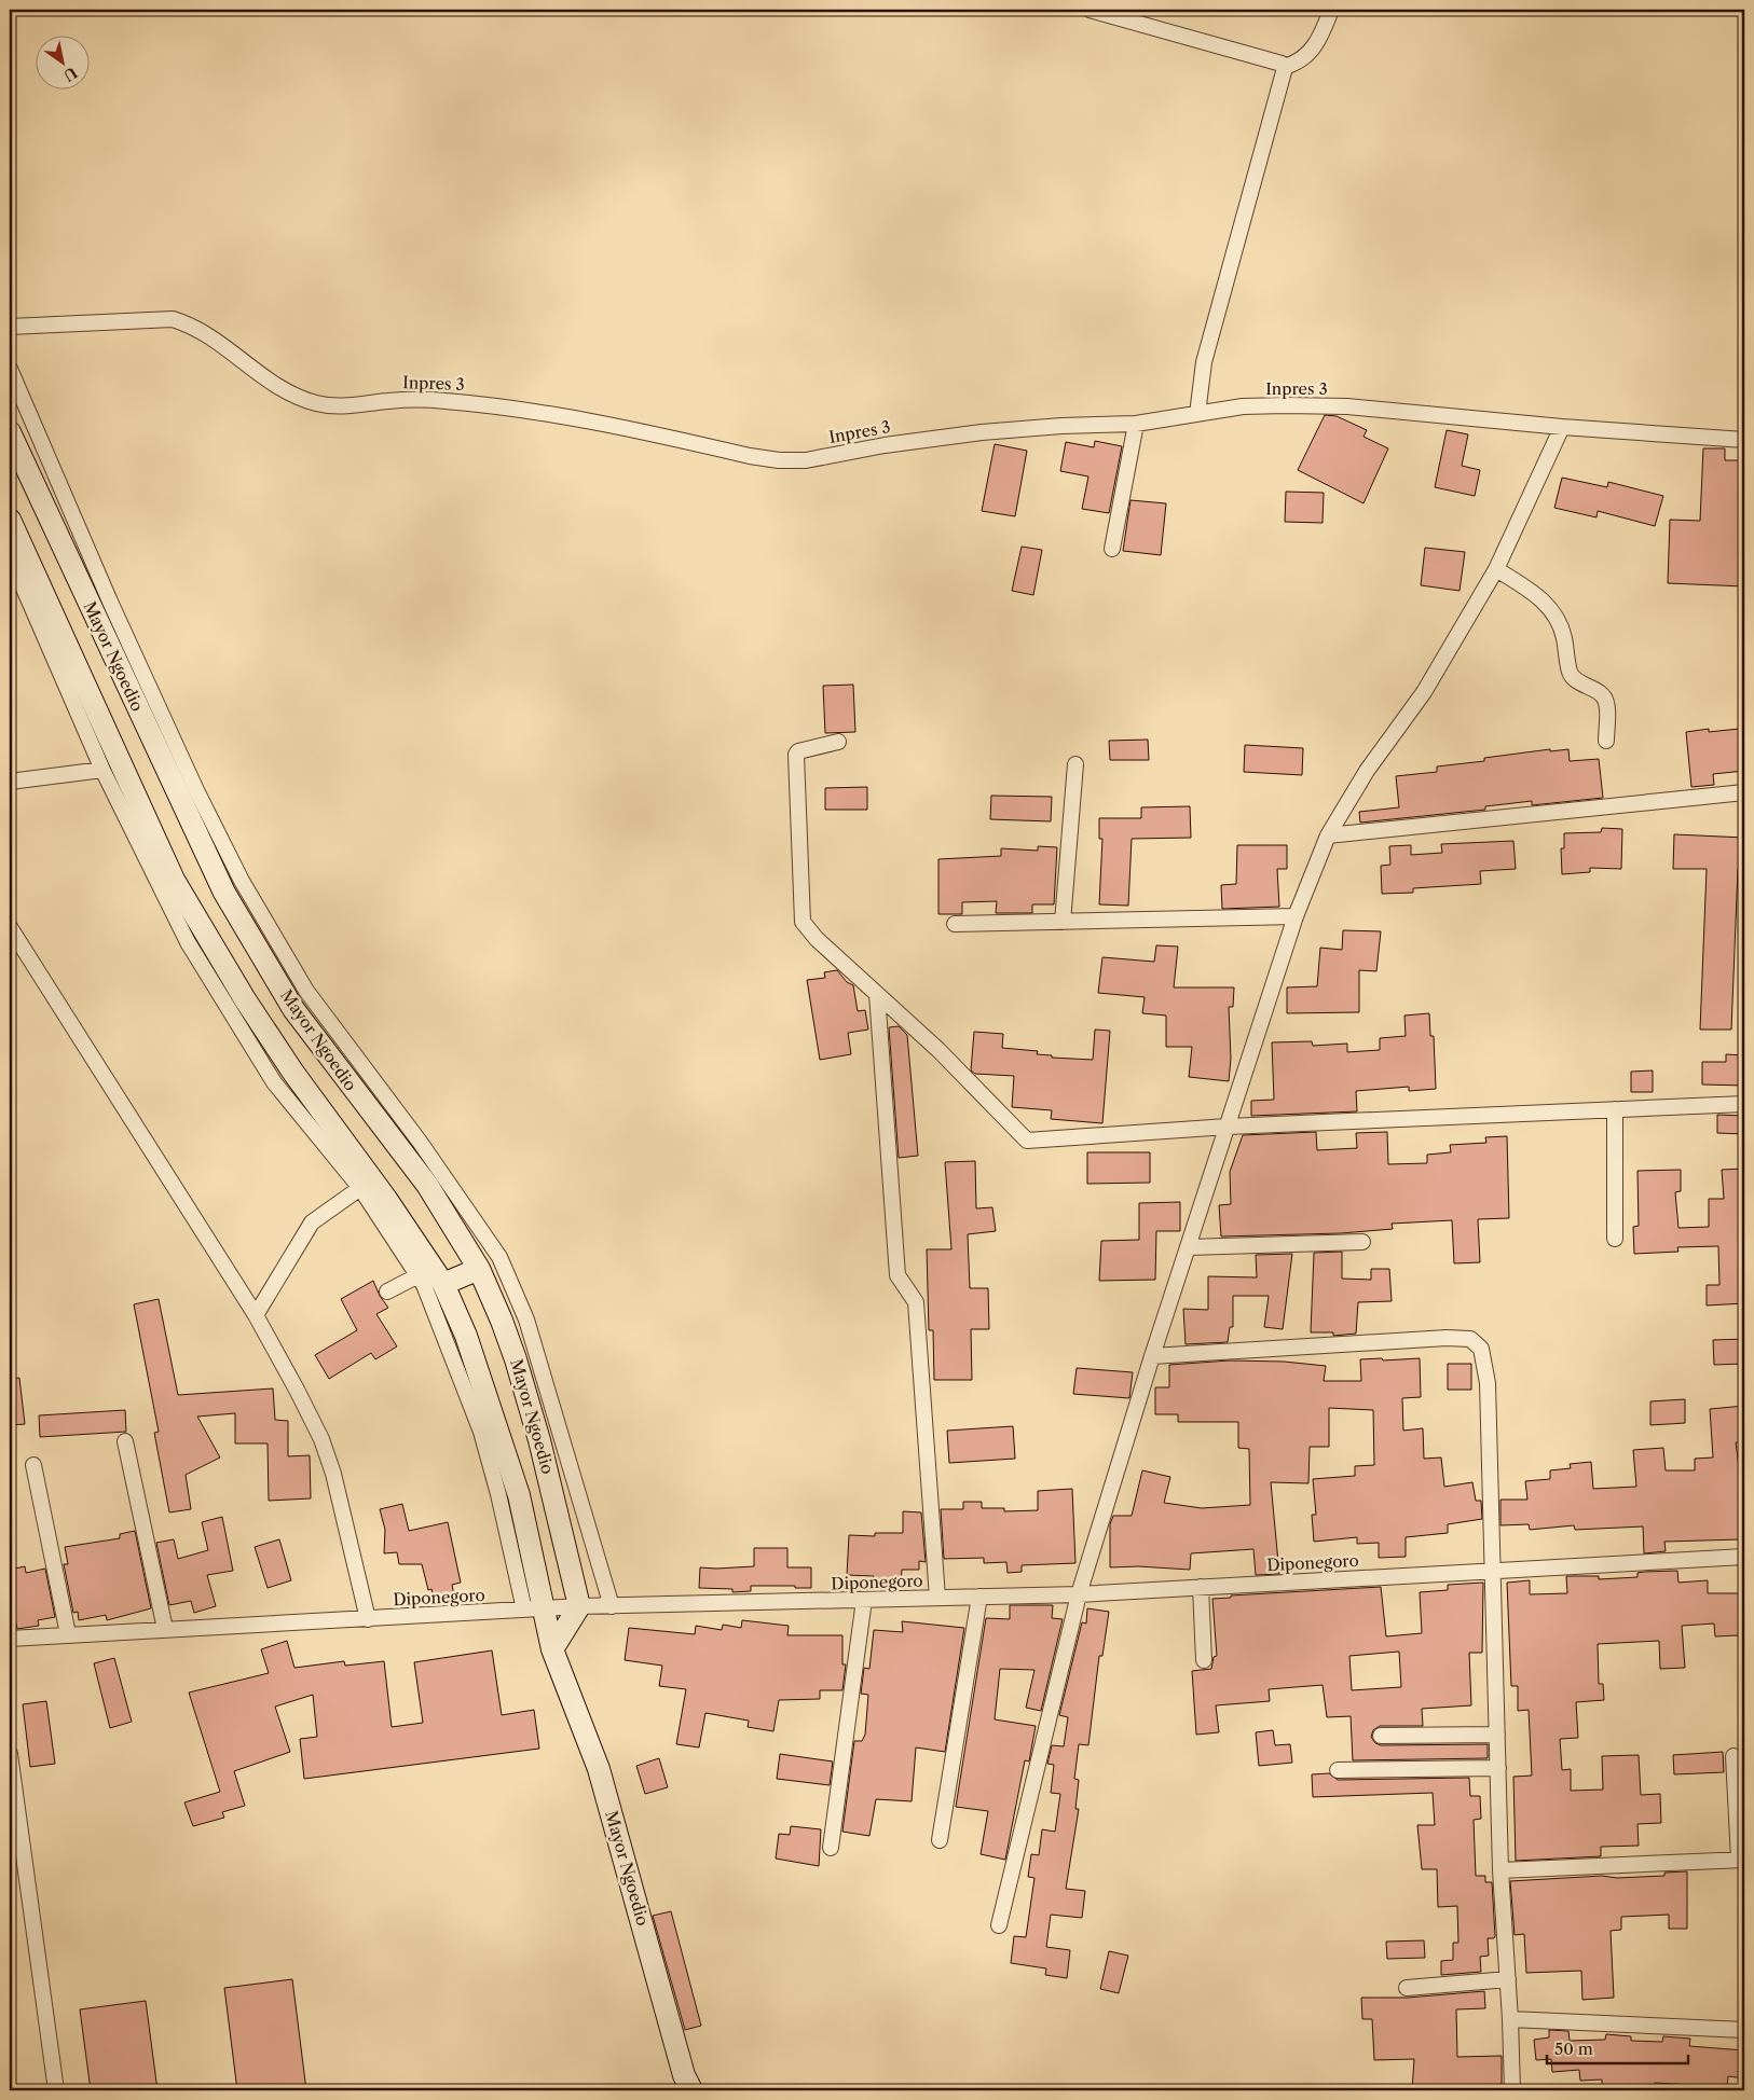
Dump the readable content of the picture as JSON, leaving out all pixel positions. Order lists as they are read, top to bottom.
{
  "streets": {
    "street": ["Inpres 3", "Mayor Ngoedio", "Diponegoro"]
  },
  "crossings": [
    ["Mayor Ngoedio", "Diponegoro"]
  ],
  "scale_bar": "50 m",
  "north": "bottom right"
}
